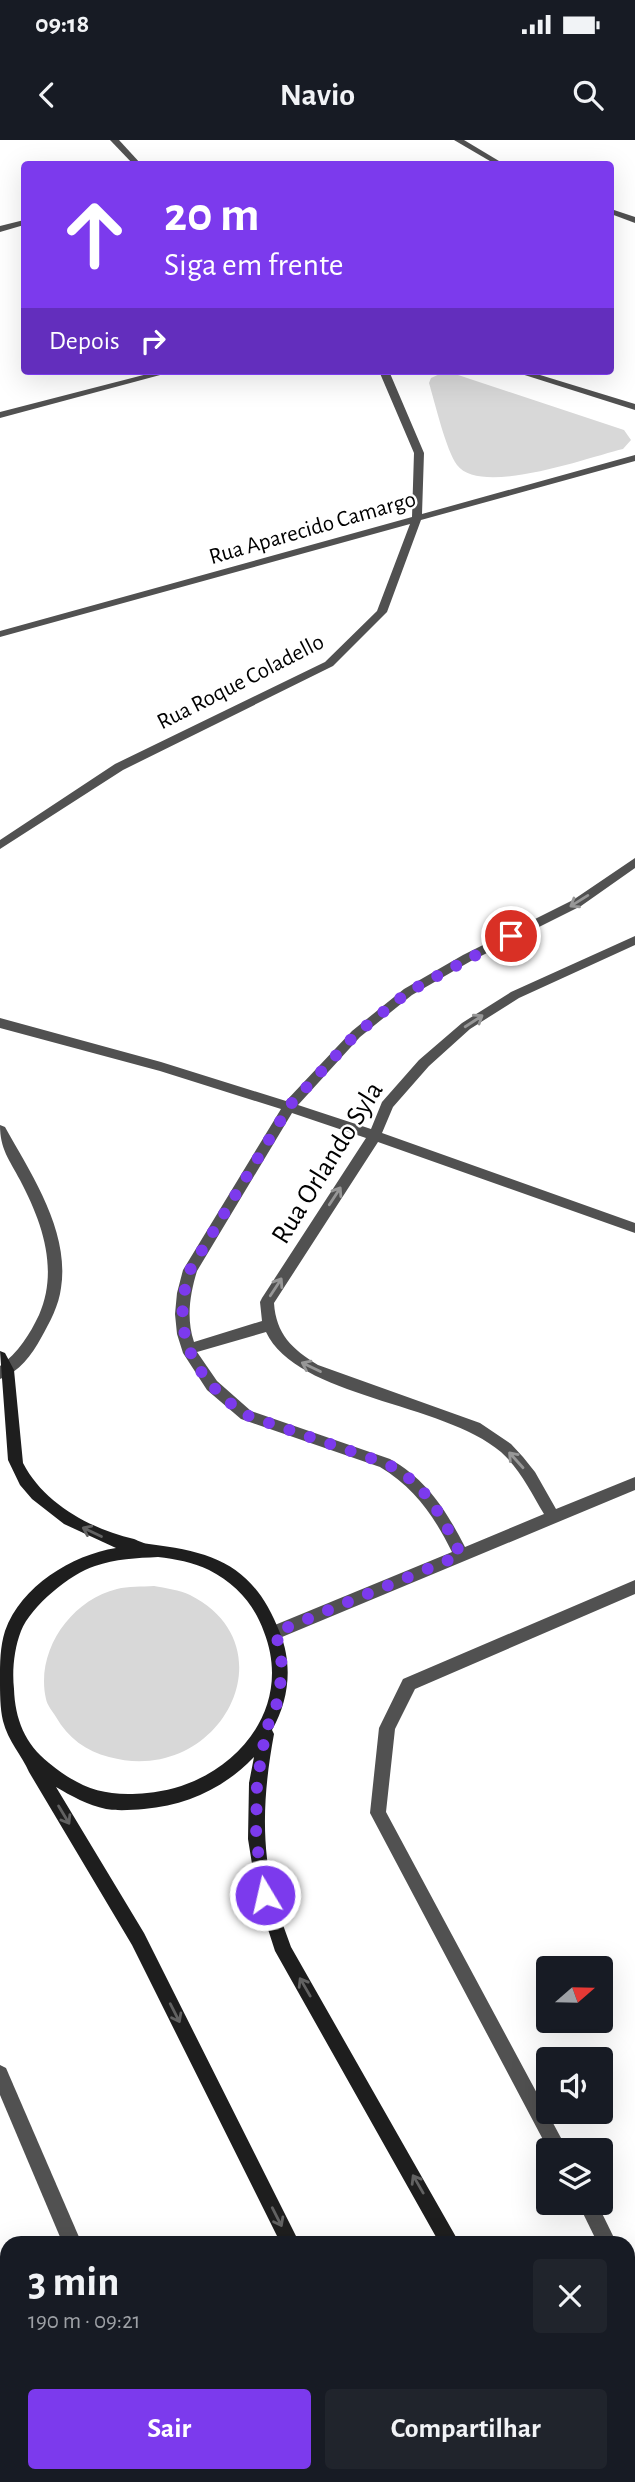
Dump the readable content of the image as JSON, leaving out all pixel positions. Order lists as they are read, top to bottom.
{
  "streets": {
    "street": ["Rua Aparecido Camargo", "Rua Roque Coladello", "Rua Orlando Syla"]
  },
  "crossings": [
    ["Rua Aparecido Camargo", "Rua Roque Coladello"]
  ],
  "north": "right",
  "page": {
    "status": "09:18",
    "header": "Navio",
    "turn": ["20 m", "Siga em frente"],
    "then": "Depois",
    "heading": ["3 min", "190 m · 09:21"],
    "buttons": ["Sair", "Compartilhar"]
  }
}
